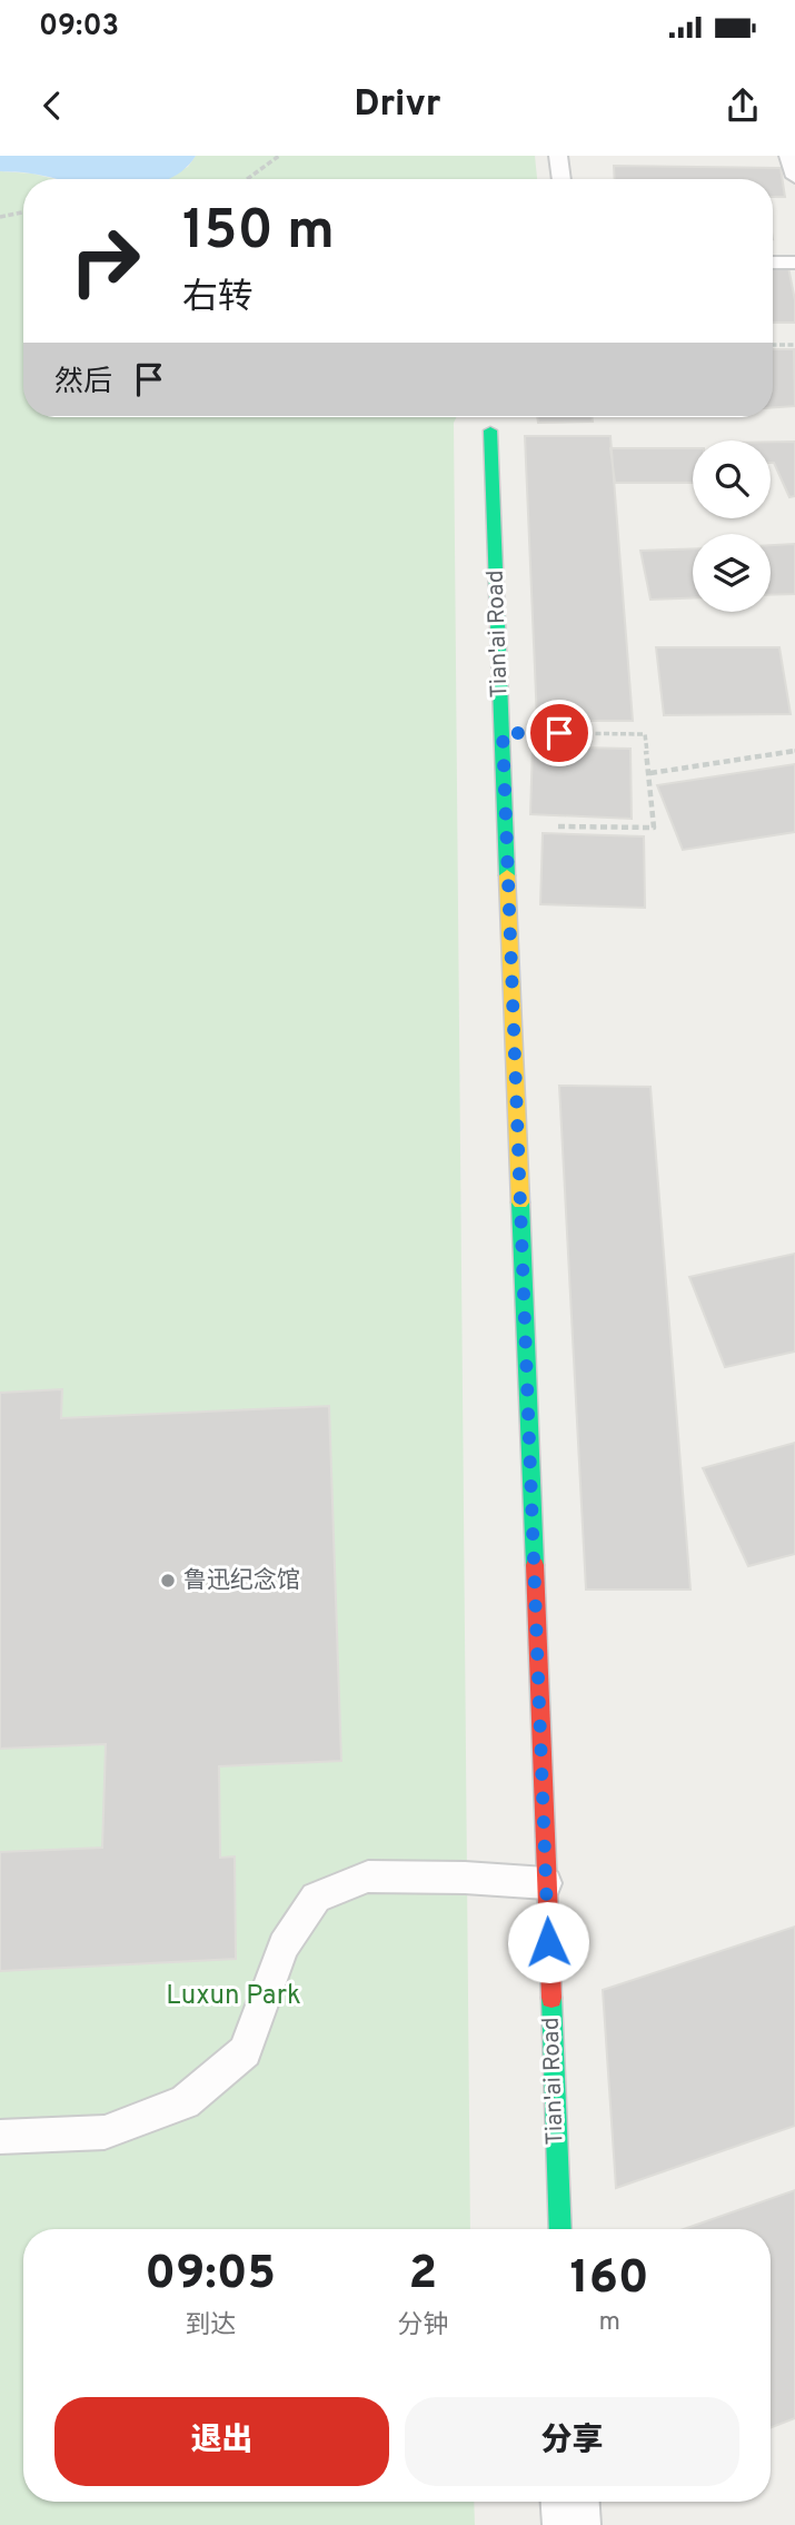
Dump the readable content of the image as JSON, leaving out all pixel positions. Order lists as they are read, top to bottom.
{
  "streets": {
    "street": ["Tian'ai Road"]
  },
  "parks": ["Luxun Park"],
  "places": ["鲁迅纪念馆"],
  "page": {
    "status": "09:03",
    "header": "Drivr",
    "turn": ["150 m", "右转"],
    "then": "然后",
    "eta": [
      "09:05",
      "到达",
      "2",
      "分钟",
      "160",
      "m"
    ],
    "buttons": ["退出", "分享"]
  }
}
